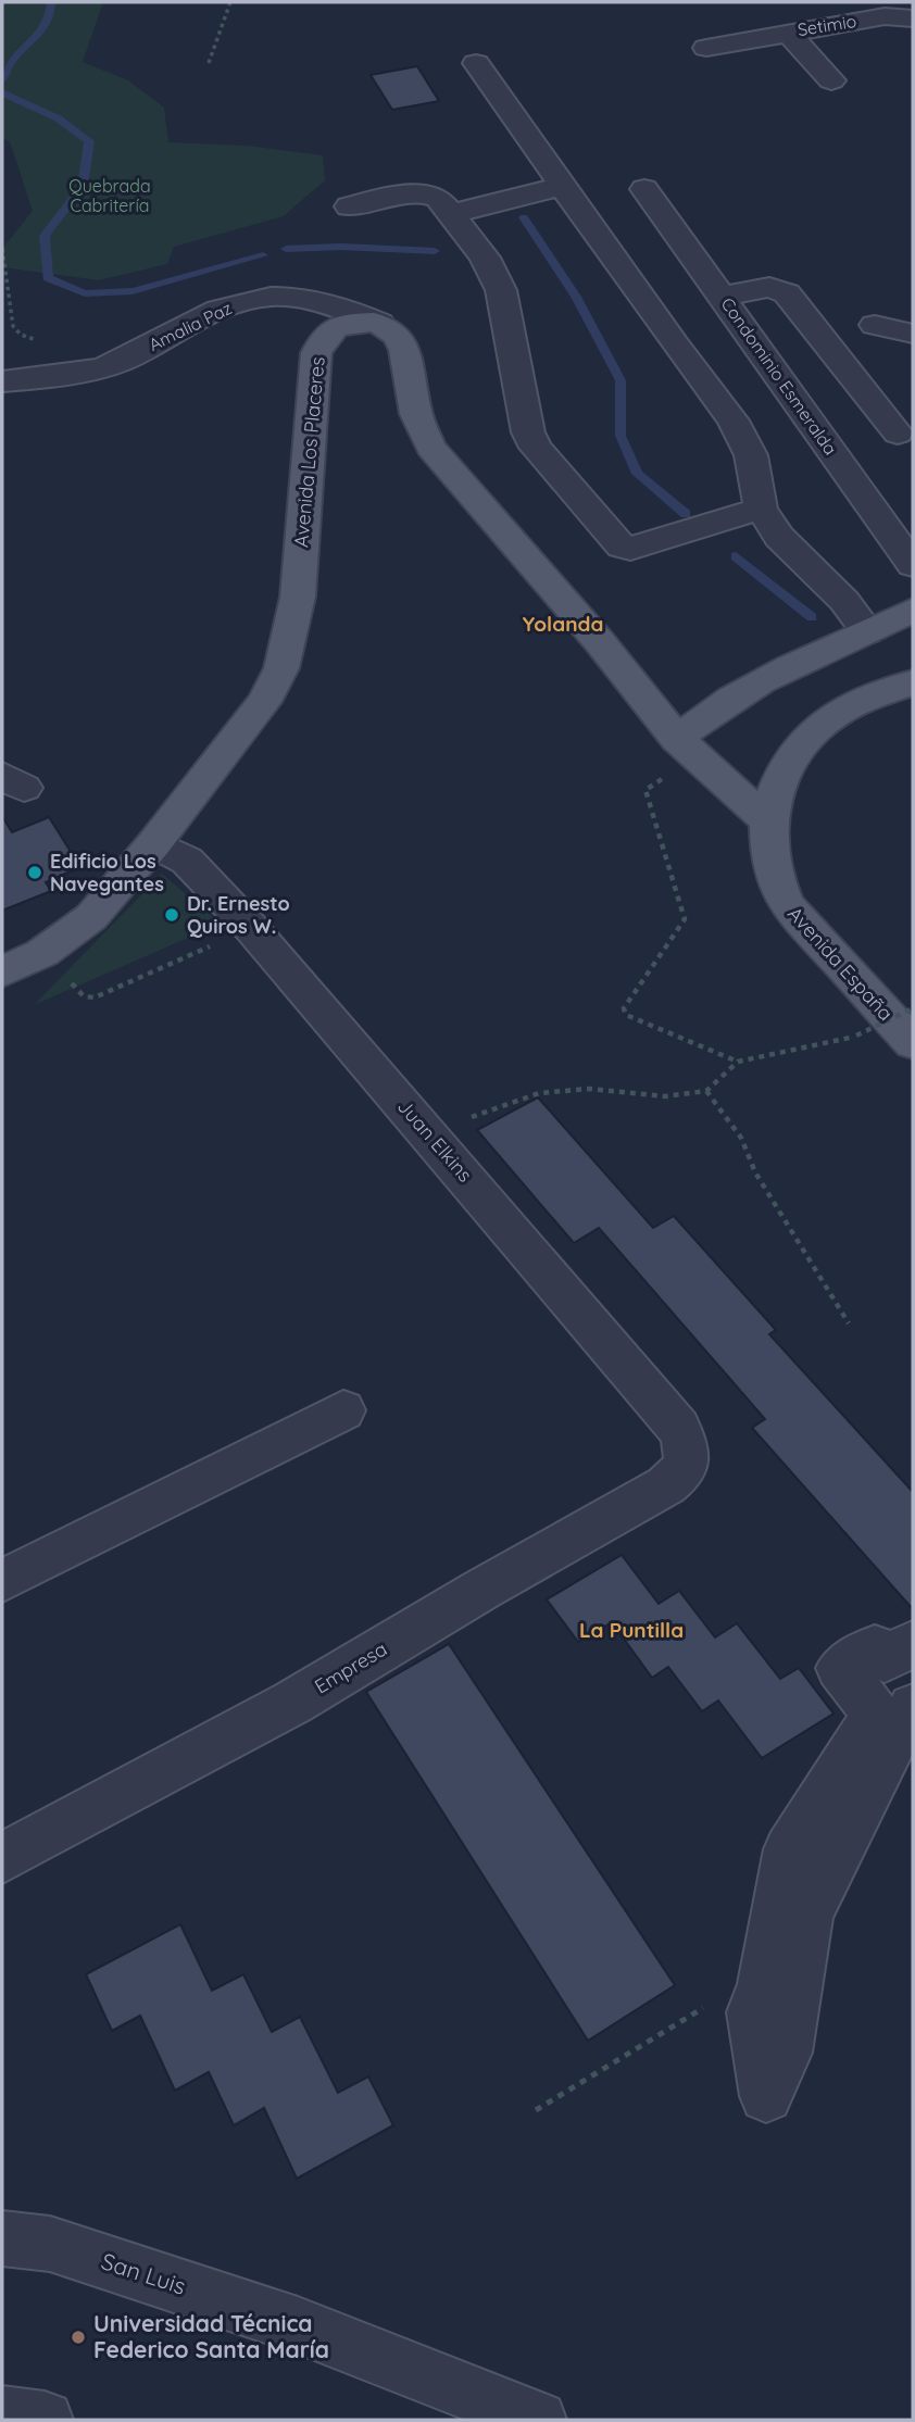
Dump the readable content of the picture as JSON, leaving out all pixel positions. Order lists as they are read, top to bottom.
{
  "streets": {
    "main road": ["Avenida Los Placeres", "Avenida España"],
    "street": [
      "Setimio",
      "Amalia Paz",
      "Condominio Esmeralda",
      "Juan Elkins",
      "Empresa",
      "San Luis"
    ]
  },
  "crossings": [
    ["Amalia Paz", "Avenida Los Placeres"],
    ["Avenida Los Placeres", "Juan Elkins"],
    ["Juan Elkins", "Empresa"]
  ],
  "districts": ["Yolanda", "La Puntilla"],
  "parks": ["Quebrada Cabritería"],
  "places": ["Edificio Los Navegantes", "Dr. Ernesto Quiros W.", "Universidad Técnica Federico Santa María"]
}
